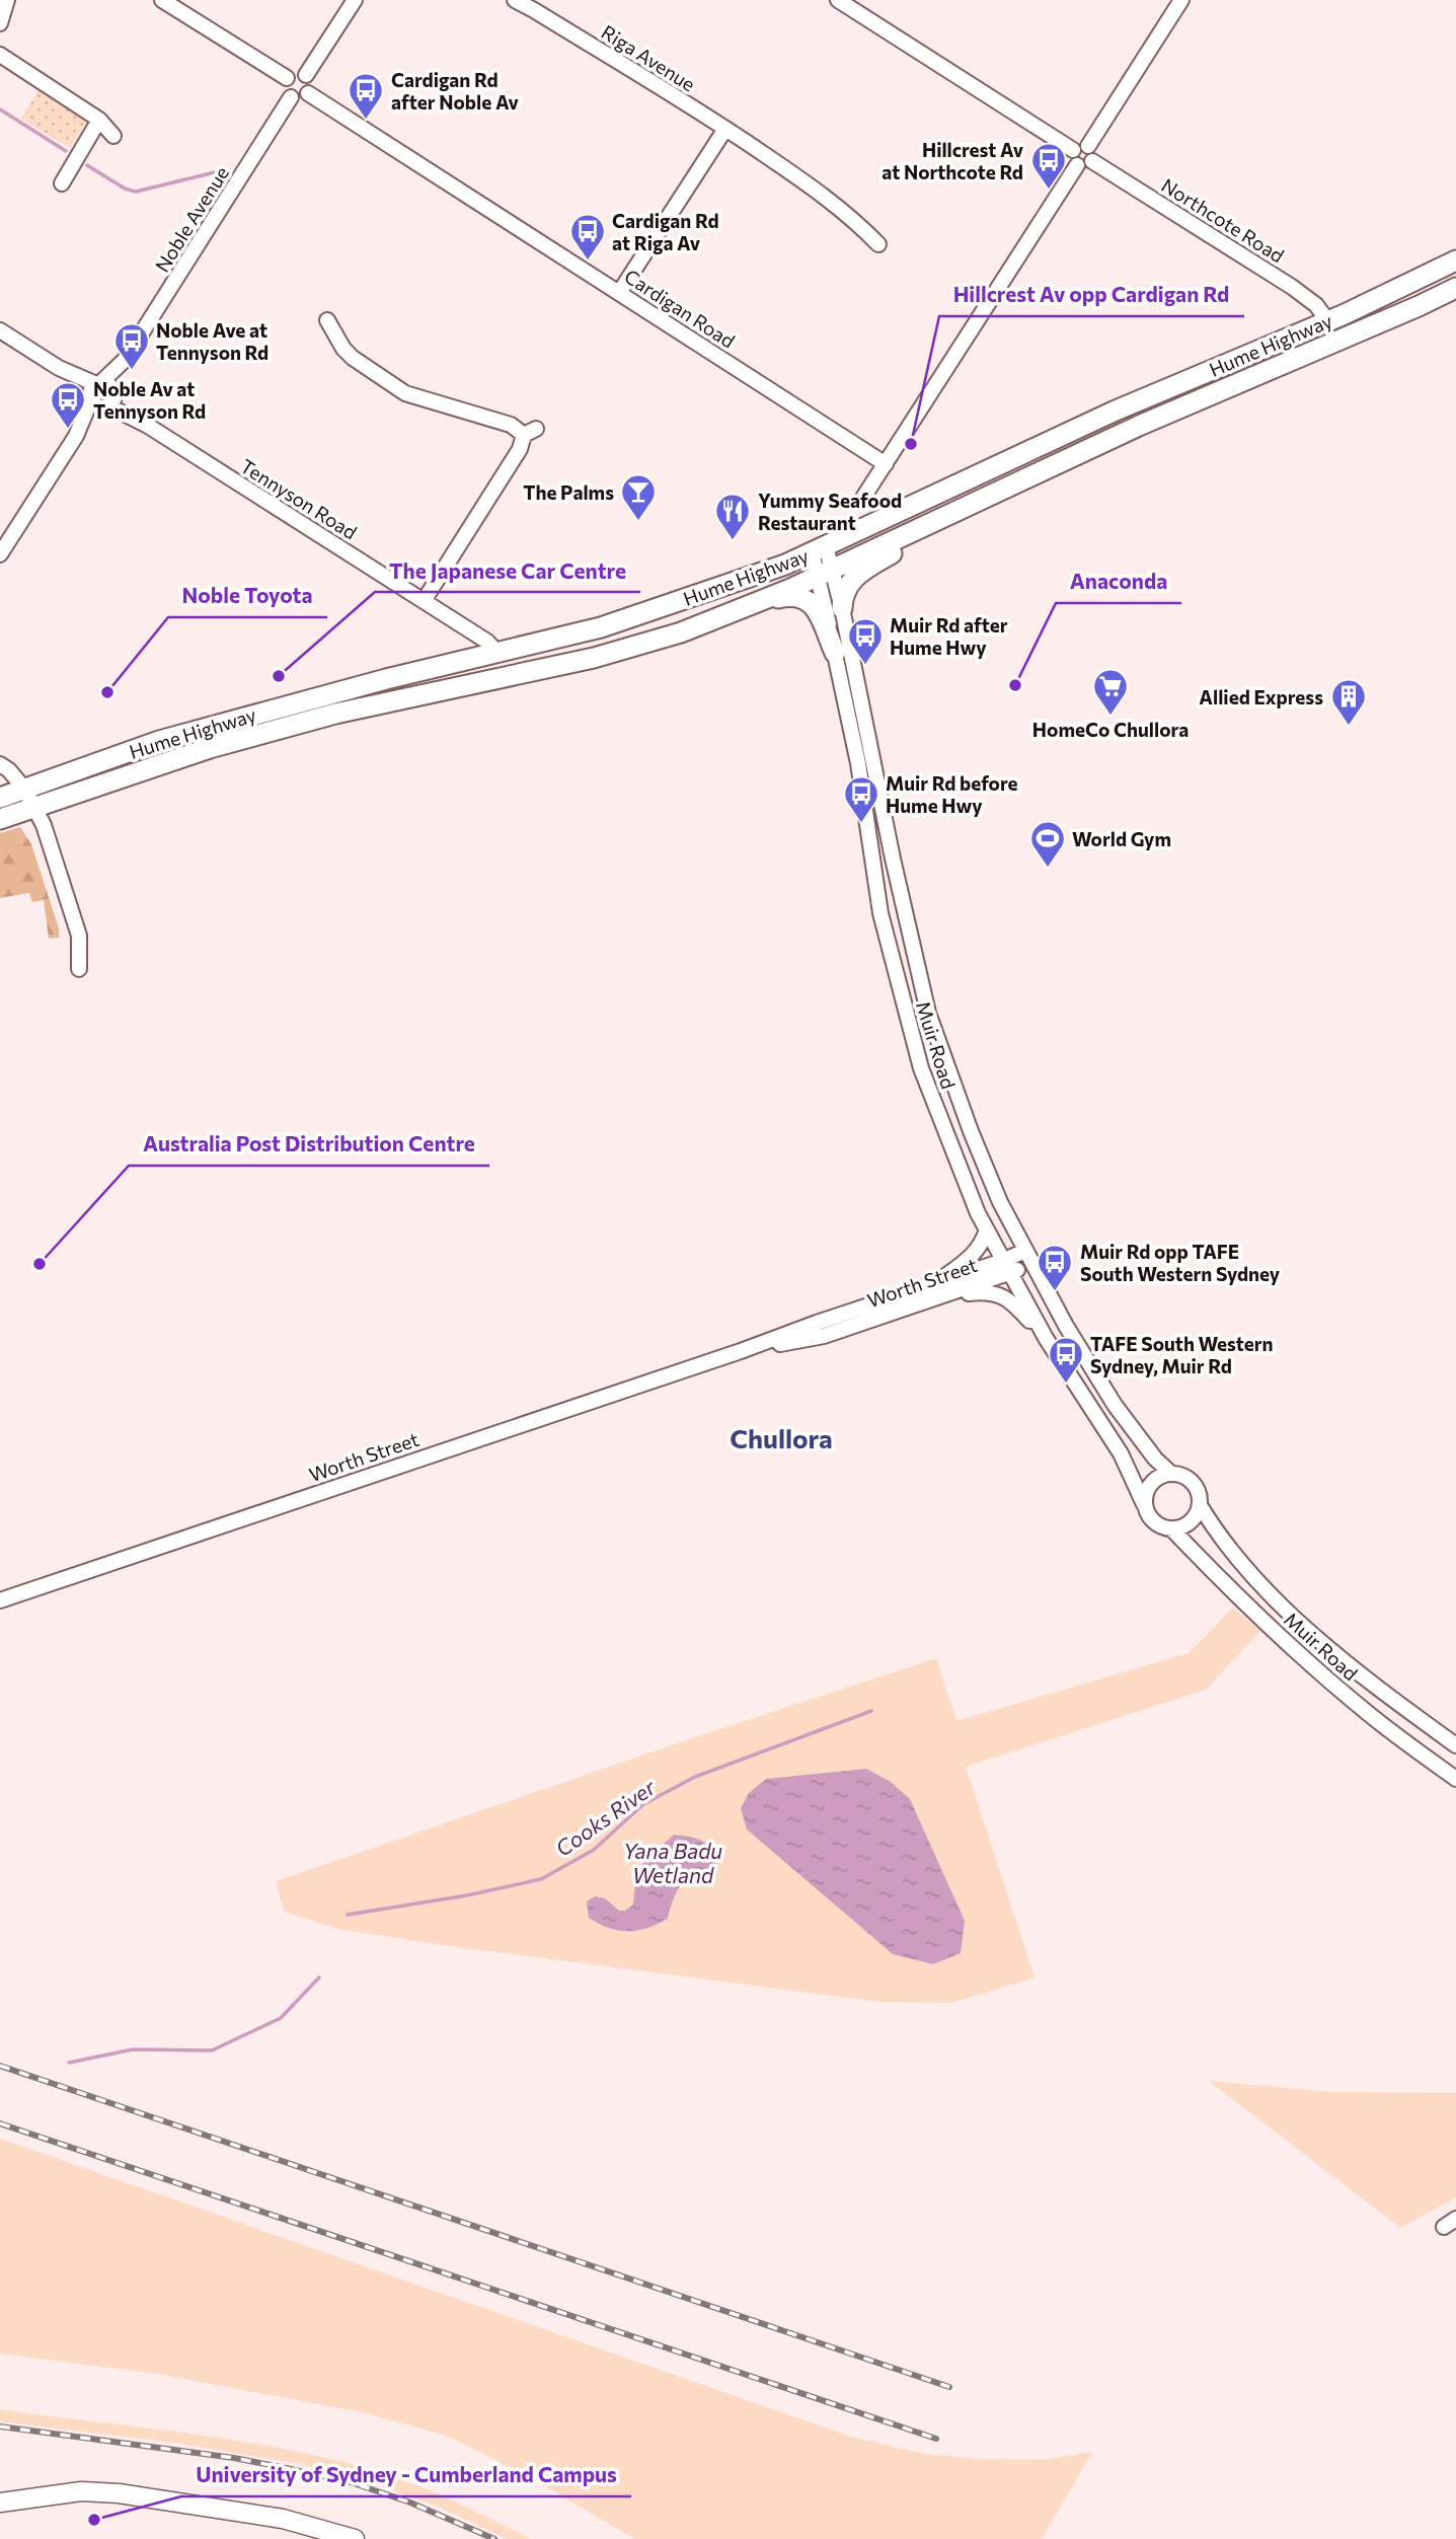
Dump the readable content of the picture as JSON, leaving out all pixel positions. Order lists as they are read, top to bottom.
{
  "streets": {
    "highway": ["Hume Highway"],
    "street": [
      "Riga Avenue",
      "Noble Avenue",
      "Northcote Road",
      "Cardigan Road",
      "Tennyson Road",
      "Muir Road",
      "Worth Street"
    ]
  },
  "crossings": [
    ["Noble Avenue", "Cardigan Road"],
    ["Noble Avenue", "Tennyson Road"],
    ["Northcote Road", "Hume Highway"],
    ["Hume Highway", "Tennyson Road"],
    ["Hume Highway", "Muir Road"],
    ["Muir Road", "Worth Street"]
  ],
  "districts": ["Chullora"],
  "water": ["Cooks River", "Yana Badu Wetland"],
  "places": {
    "bus stop": [
      "Cardigan Rd after Noble Av",
      "Hillcrest Av at Northcote Rd",
      "Cardigan Rd at Riga Av",
      "Noble Ave at Tennyson Rd",
      "Noble Av at Tennyson Rd",
      "Muir Rd after Hume Hwy",
      "Muir Rd before Hume Hwy",
      "Muir Rd opp TAFE South Western Sydney",
      "TAFE South Western Sydney, Muir Rd"
    ],
    "other": [
      "Hillcrest Av opp Cardigan Rd",
      "The Japanese Car Centre",
      "Anaconda",
      "Noble Toyota",
      "Australia Post Distribution Centre",
      "University of Sydney - Cumberland Campus"
    ],
    "bar": ["The Palms"],
    "restaurant": ["Yummy Seafood Restaurant"],
    "supermarket": ["HomeCo Chullora"],
    "building": ["Allied Express"],
    "sports": ["World Gym"]
  }
}
